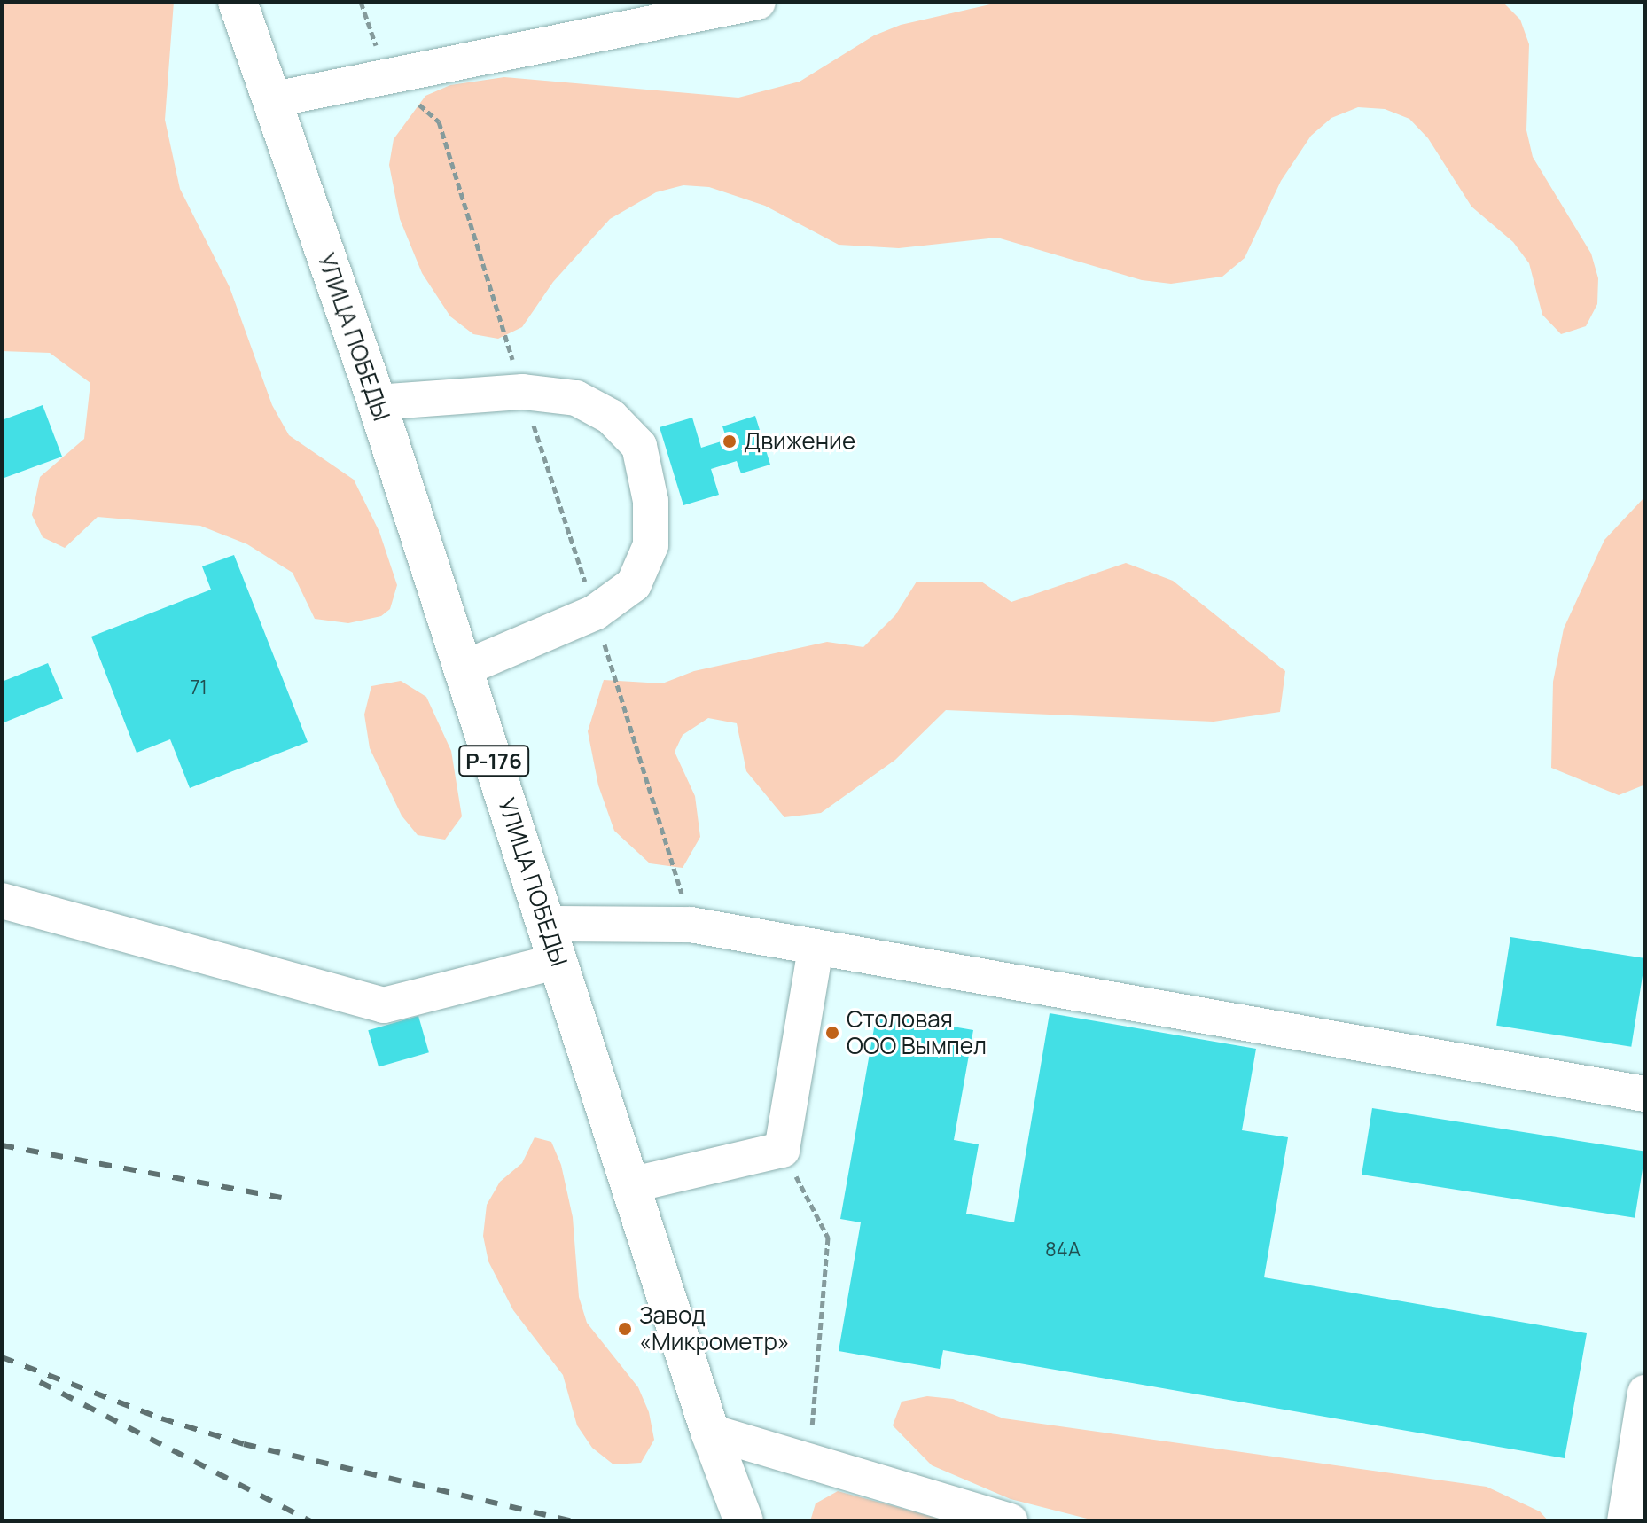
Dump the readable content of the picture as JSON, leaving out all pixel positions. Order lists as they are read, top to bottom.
{
  "streets": {
    "highway": ["УЛИЦА ПОБЕДЫ", "Р-176"]
  },
  "places": ["Движение", "Столовая ООО Вымпел", "Завод «Микрометр»"],
  "house_numbers": ["71", "84А"]
}
